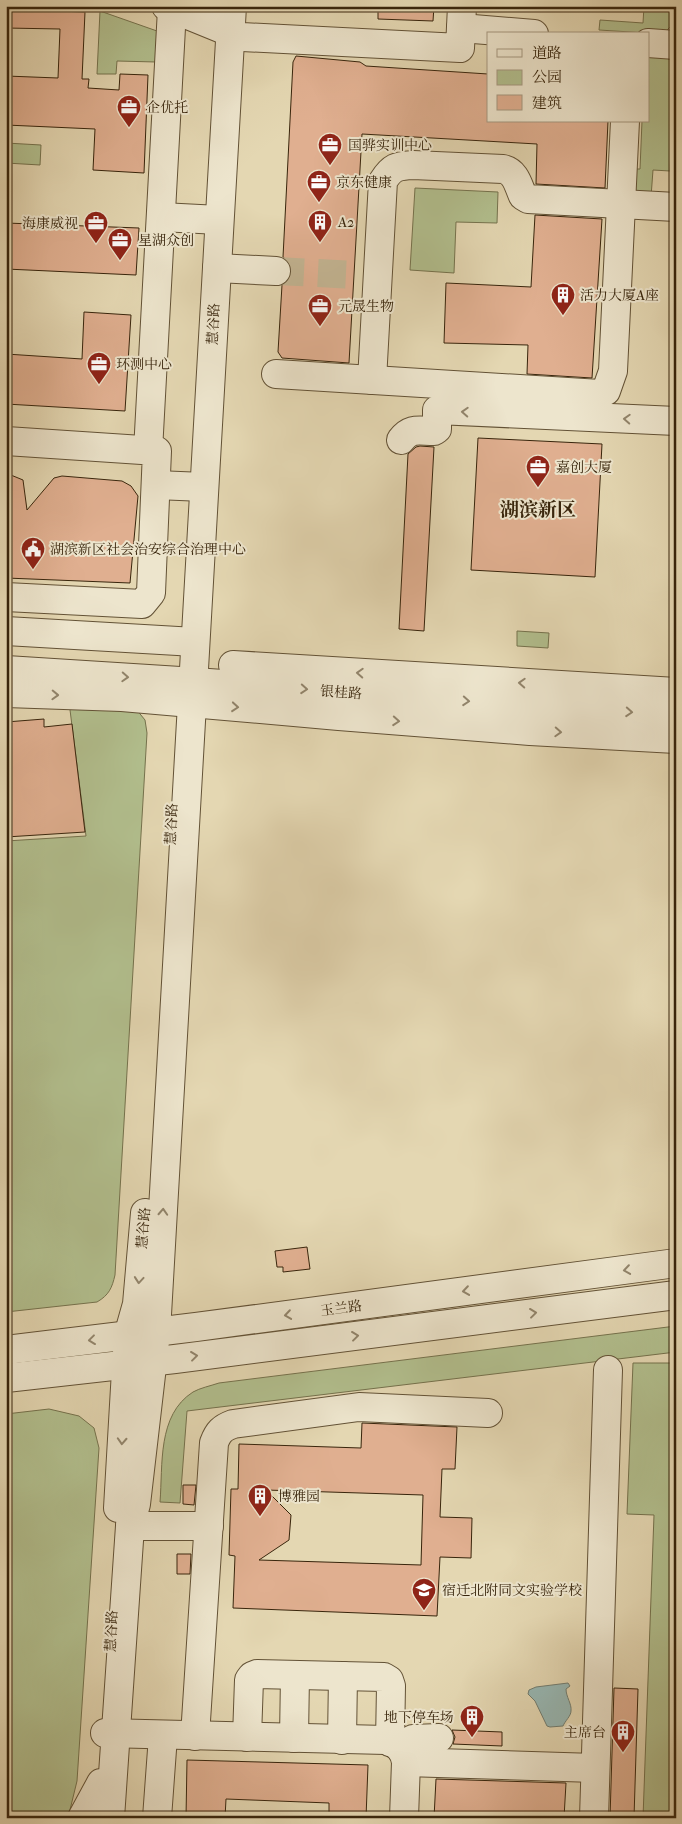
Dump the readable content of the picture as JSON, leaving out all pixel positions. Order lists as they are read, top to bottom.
{
  "streets": {
    "street": ["慧谷路", "银桂路", "玉兰路"]
  },
  "crossings": [
    ["慧谷路", "银桂路"],
    ["慧谷路", "玉兰路"]
  ],
  "districts": ["湖滨新区"],
  "places": {
    "office": [
      "企优托",
      "国骅实训中心",
      "京东健康",
      "海康威视",
      "星湖众创",
      "元晟生物",
      "环测中心",
      "嘉创大厦"
    ],
    "building": [
      "A2",
      "活力大厦A座",
      "博雅园",
      "地下停车场",
      "主席台"
    ],
    "public building": ["湖滨新区社会治安综合治理中心"],
    "school or university": ["宿迁北附同文实验学校"]
  },
  "legend": ["道路", "公园", "建筑"]
}
